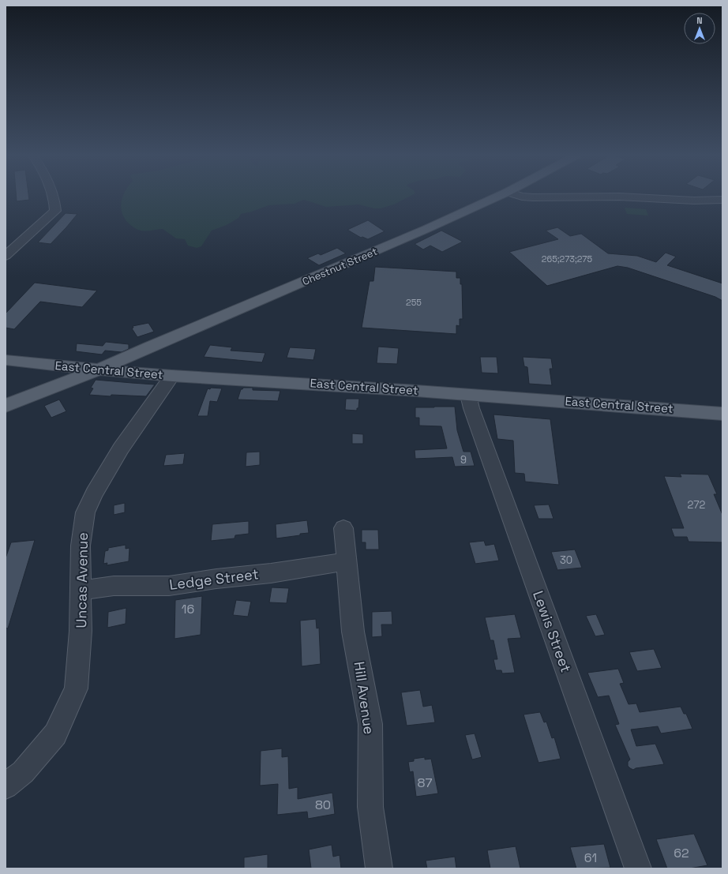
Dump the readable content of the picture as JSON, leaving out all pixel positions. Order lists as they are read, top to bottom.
{
  "streets": {
    "main road": ["Chestnut Street", "East Central Street"],
    "street": [
      "Ledge Street",
      "Uncas Avenue",
      "Lewis Street",
      "Hill Avenue"
    ]
  },
  "crossings": [
    ["Chestnut Street", "East Central Street"],
    ["East Central Street", "Uncas Avenue"],
    ["East Central Street", "Lewis Street"],
    ["Ledge Street", "Uncas Avenue"],
    ["Ledge Street", "Hill Avenue"]
  ],
  "house_numbers": [
    "265;273;275",
    "255",
    "9",
    "272",
    "30",
    "16",
    "87",
    "80",
    "62",
    "61"
  ],
  "north": "top"
}
